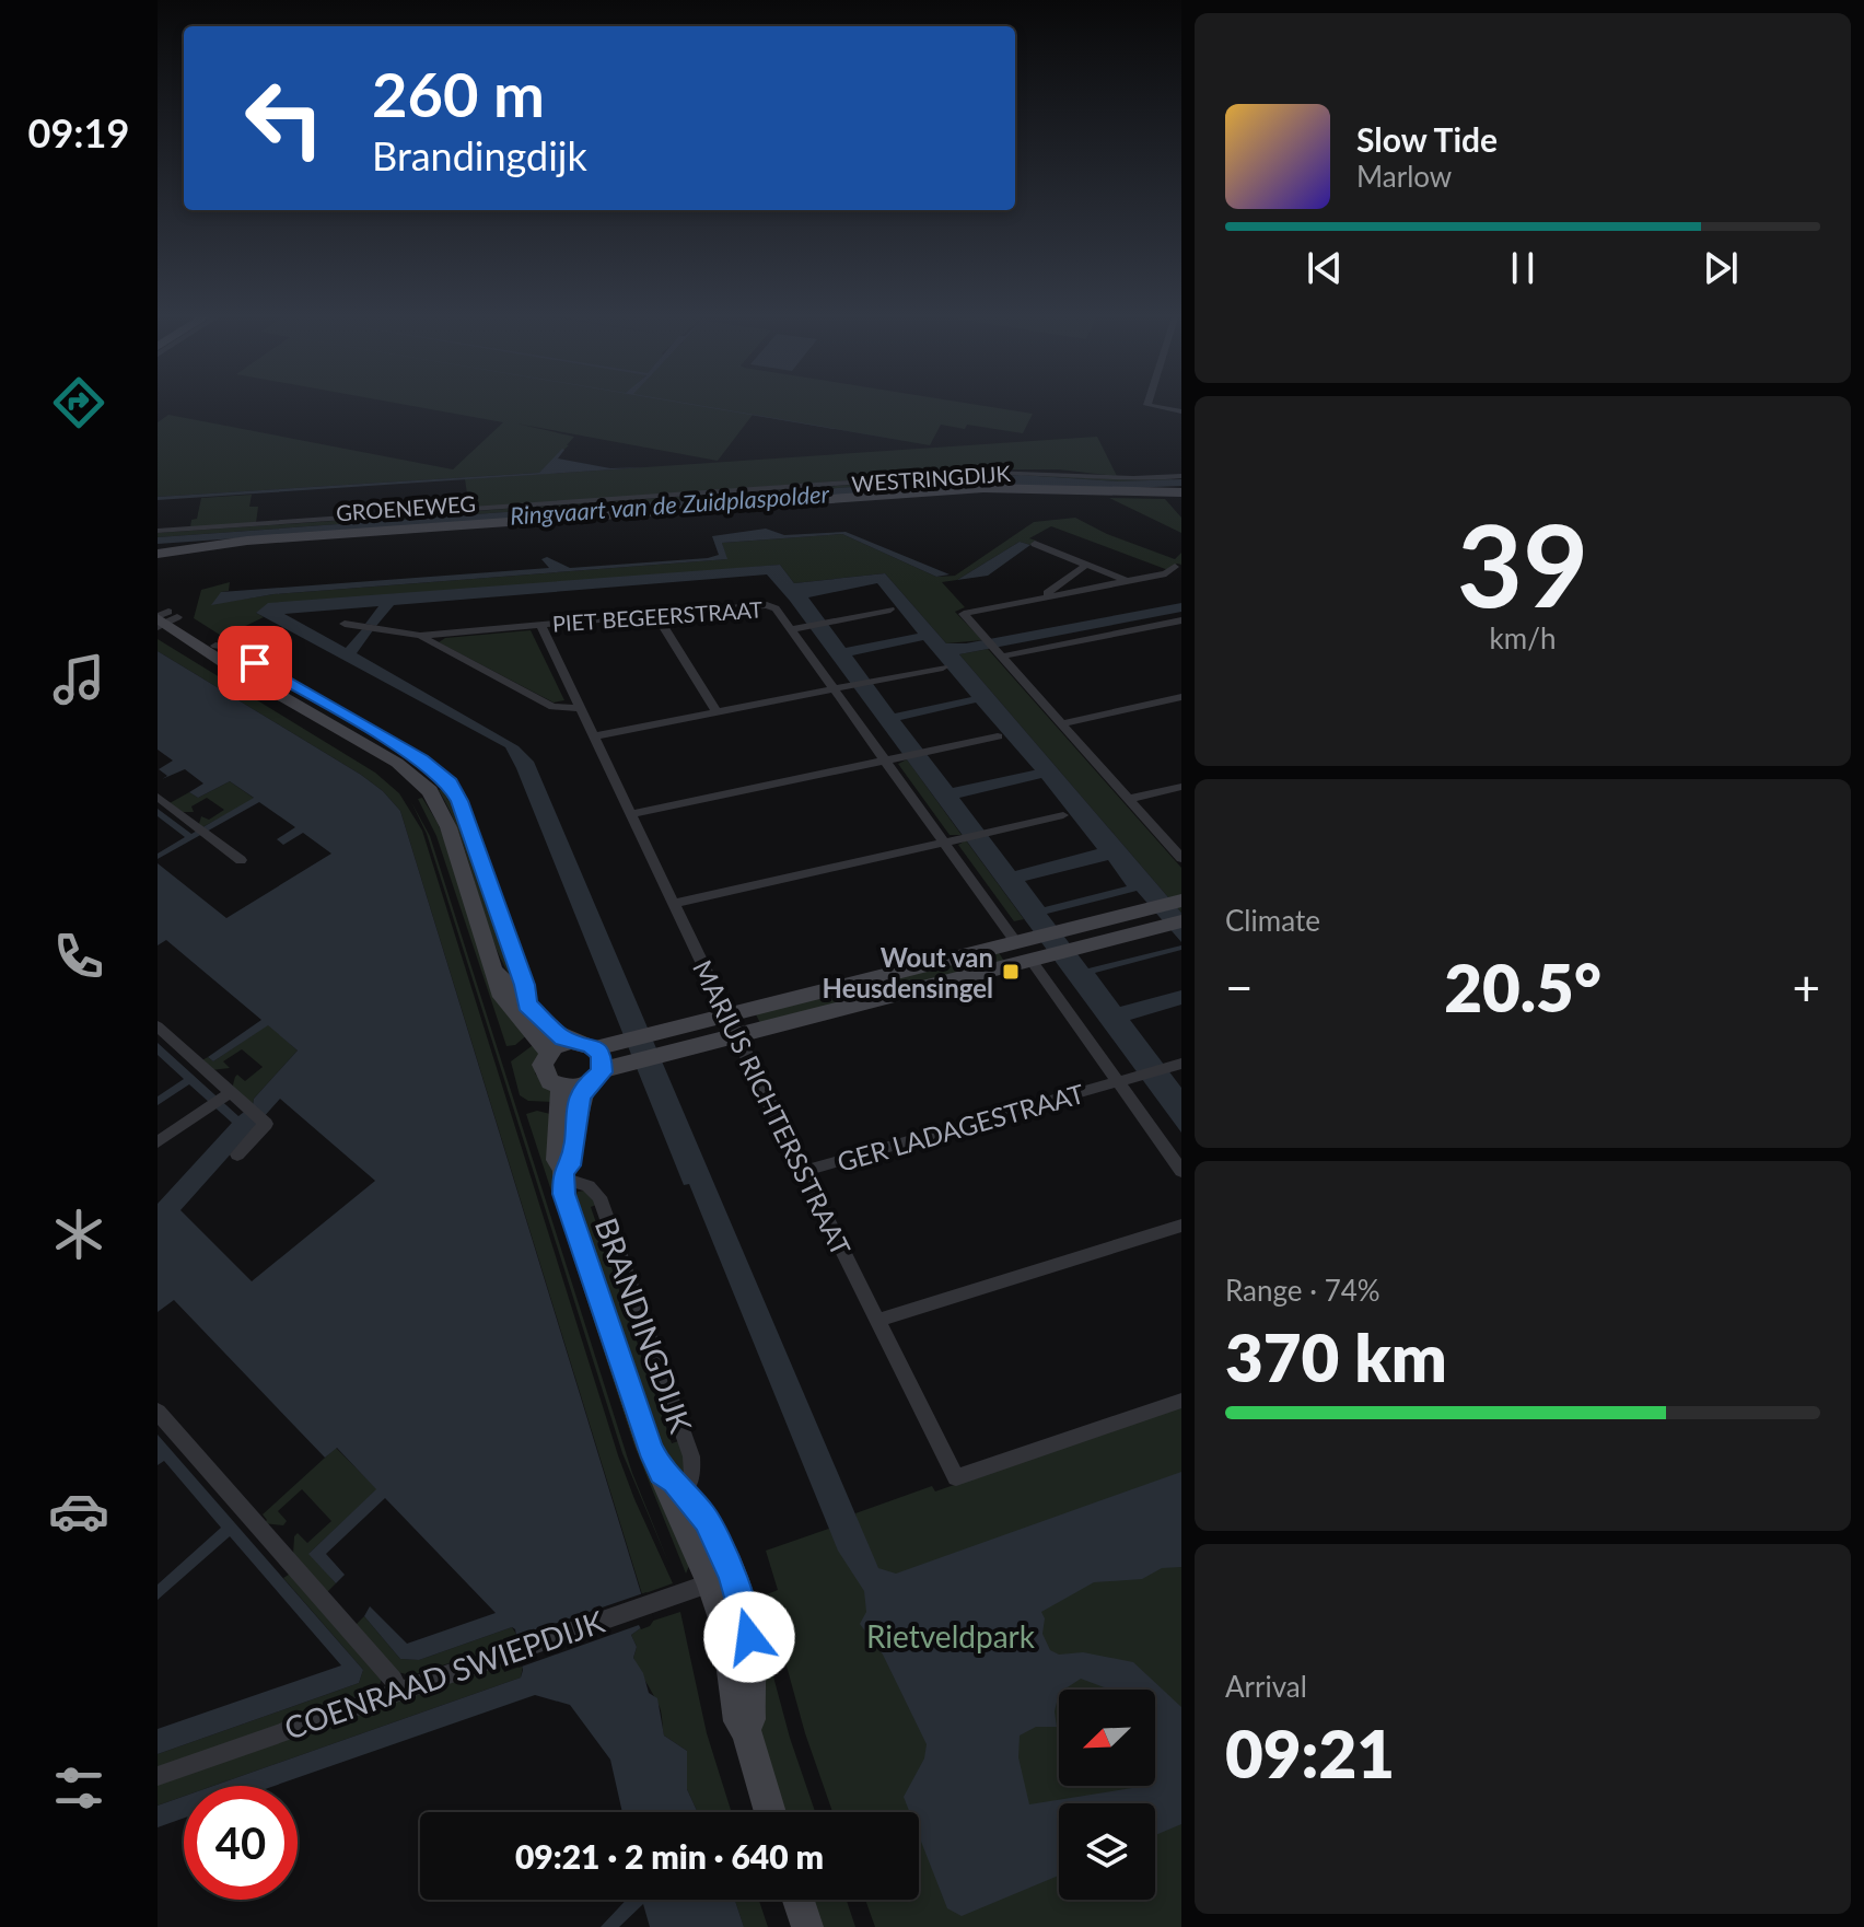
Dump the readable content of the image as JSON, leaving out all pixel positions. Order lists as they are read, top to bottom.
{
  "streets": {
    "street": [
      "WESTRINGDIJK",
      "GROENEWEG",
      "PIET BEGEERSTRAAT",
      "MARIUS RICHTERSSTRAAT",
      "GER LADAGESTRAAT",
      "BRANDINGDIJK",
      "COENRAAD SWIEPDIJK"
    ]
  },
  "crossings": [
    ["PIET BEGEERSTRAAT", "MARIUS RICHTERSSTRAAT"],
    ["MARIUS RICHTERSSTRAAT", "GER LADAGESTRAAT"],
    ["BRANDINGDIJK", "COENRAAD SWIEPDIJK"]
  ],
  "water": ["Ringvaart van de Zuidplaspolder"],
  "parks": ["Rietveldpark"],
  "places": {
    "transit": ["Wout van Heusdensingel"]
  },
  "north": "bottom left",
  "page": {
    "tabs": "09:19",
    "turn": ["260 m", "Brandingdijk"],
    "song": ["Slow Tide", "Marlow"],
    "tile": [
      ["39", "km/h"],
      "Climate",
      ["Range · 74%", "370 km"],
      ["Arrival", "09:21"]
    ],
    "heat": ["−", "20.5°", "+"],
    "limit": "40",
    "trip": "09:21 · 2 min · 640 m"
  }
}
